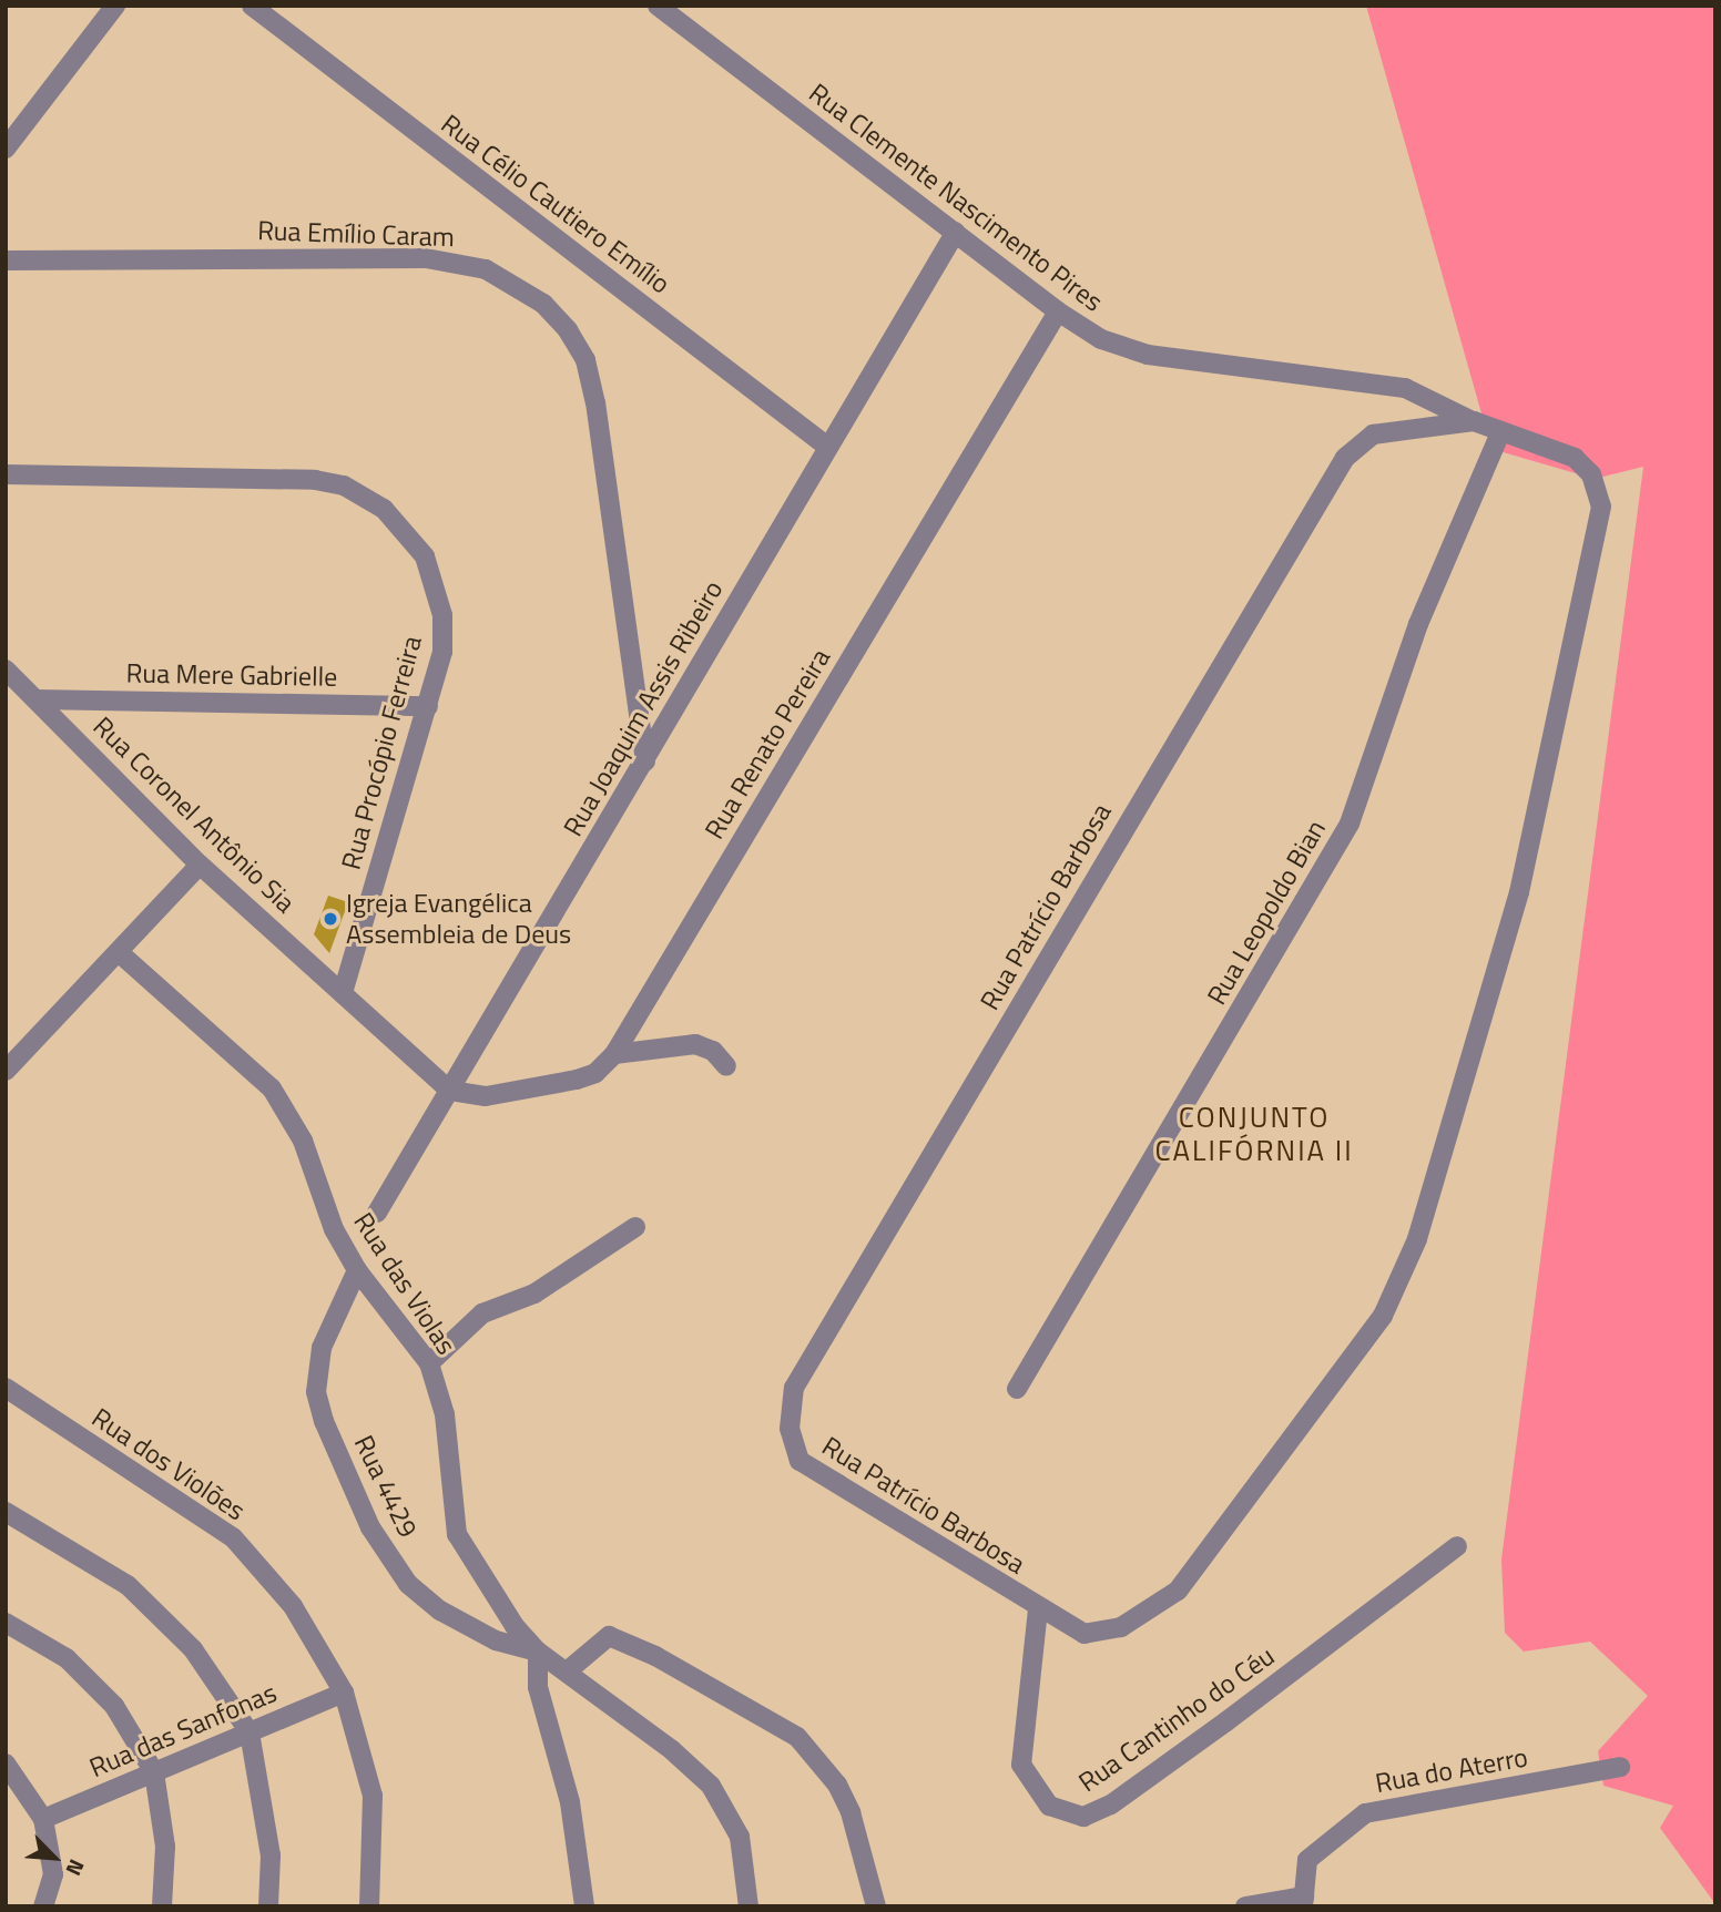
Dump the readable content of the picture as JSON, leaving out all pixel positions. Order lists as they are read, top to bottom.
{
  "streets": {
    "street": [
      "Rua Clemente Nascimento Pires",
      "Rua Célio Cautiero Emílio",
      "Rua Emílio Caram",
      "Rua Mere Gabrielle",
      "Rua Joaquim Assis Ribeiro",
      "Rua Renato Pereira",
      "Rua Procópio Ferreira",
      "Rua Coronel Antônio Sia",
      "Rua Patrício Barbosa",
      "Rua Leopoldo Bian",
      "Rua das Violas",
      "Rua dos Violões",
      "Rua 4429",
      "Rua Cantinho do Céu",
      "Rua das Sanfonas",
      "Rua do Aterro"
    ]
  },
  "crossings": [
    ["Rua Clemente Nascimento Pires", "Rua Joaquim Assis Ribeiro"],
    ["Rua Clemente Nascimento Pires", "Rua Renato Pereira"],
    ["Rua Clemente Nascimento Pires", "Rua Patrício Barbosa"],
    ["Rua Célio Cautiero Emílio", "Rua Joaquim Assis Ribeiro"],
    ["Rua Emílio Caram", "Rua Joaquim Assis Ribeiro"],
    ["Rua Mere Gabrielle", "Rua Procópio Ferreira"],
    ["Rua Mere Gabrielle", "Rua Coronel Antônio Sia"],
    ["Rua Joaquim Assis Ribeiro", "Rua Renato Pereira"],
    ["Rua Joaquim Assis Ribeiro", "Rua Coronel Antônio Sia"],
    ["Rua Renato Pereira", "Rua Coronel Antônio Sia"],
    ["Rua Procópio Ferreira", "Rua Coronel Antônio Sia"],
    ["Rua Patrício Barbosa", "Rua Leopoldo Bian"],
    ["Rua Patrício Barbosa", "Rua Cantinho do Céu"],
    ["Rua das Violas", "Rua 4429"],
    ["Rua dos Violões", "Rua das Sanfonas"]
  ],
  "districts": ["CONJUNTO CALIFÓRNIA II"],
  "places": ["Igreja Evangélica Assembleia de Deus"],
  "north": "bottom right"
}
